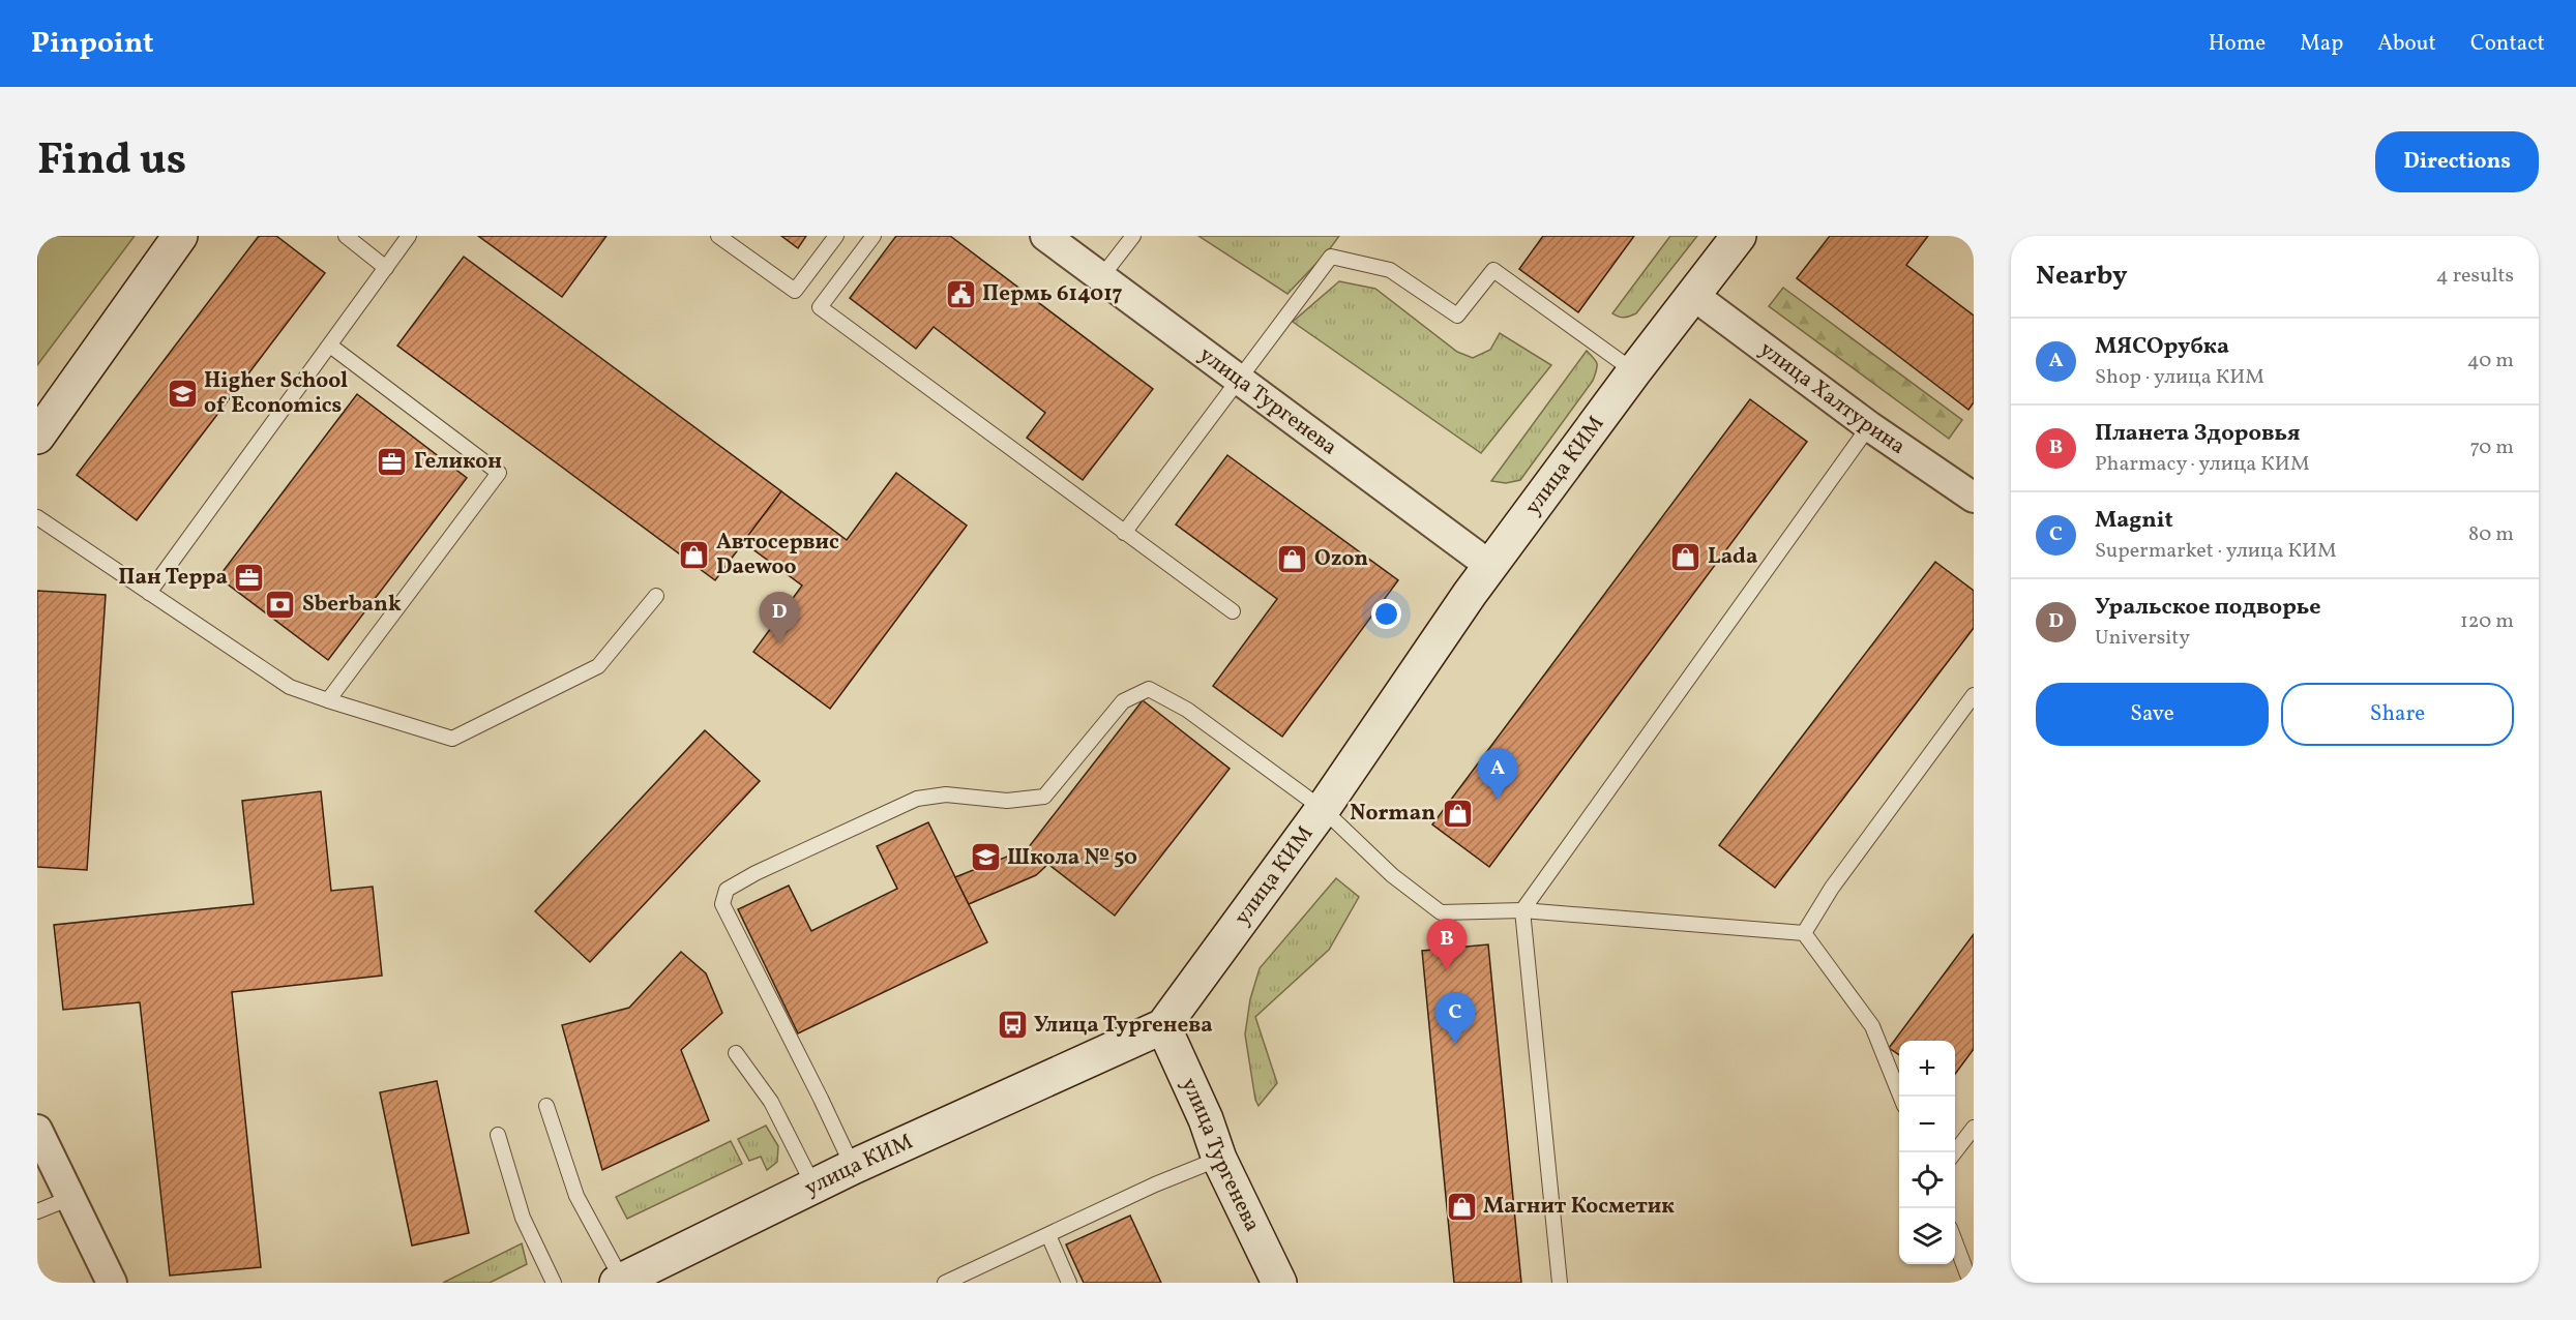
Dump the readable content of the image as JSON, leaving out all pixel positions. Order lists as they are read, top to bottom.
{
  "streets": {
    "street": ["улица Халтурина", "улица Тургенева", "улица КИМ"]
  },
  "crossings": [
    ["улица Халтурина", "улица КИМ"],
    ["улица Тургенева", "улица КИМ"]
  ],
  "places": {
    "public building": ["Пермь 614017"],
    "school or university": ["Higher School of Economics", "Школа № 50"],
    "office": ["Геликон", "Пан Терра"],
    "shop": [
      "Автосервис Daewoo",
      "Lada",
      "Ozon",
      "Norman",
      "Магнит Косметик"
    ],
    "bank": ["Sberbank"],
    "bus stop": ["Улица Тургенева"]
  },
  "page": {
    "header": "Pinpoint",
    "nav": [
      "Home",
      "Map",
      "About",
      "Contact"
    ],
    "title": "Find us",
    "buttons": [
      "Directions",
      ["Save", "Share"]
    ],
    "heading": ["Nearby", "4 results"],
    "list": [
      {
        "mark": "A",
        "name": "МЯСОрубка",
        "note": "Shop · улица КИМ",
        "value": "40 m"
      },
      {
        "mark": "B",
        "name": "Планета Здоровья",
        "note": "Pharmacy · улица КИМ",
        "value": "70 m"
      },
      {
        "mark": "C",
        "name": "Magnit",
        "note": "Supermarket · улица КИМ",
        "value": "80 m"
      },
      {
        "mark": "D",
        "name": "Уральское подворье",
        "note": "University",
        "value": "120 m"
      }
    ],
    "pins": [
      "D",
      "A",
      "B",
      "C"
    ],
    "map_buttons": ["+", "−"]
  }
}
